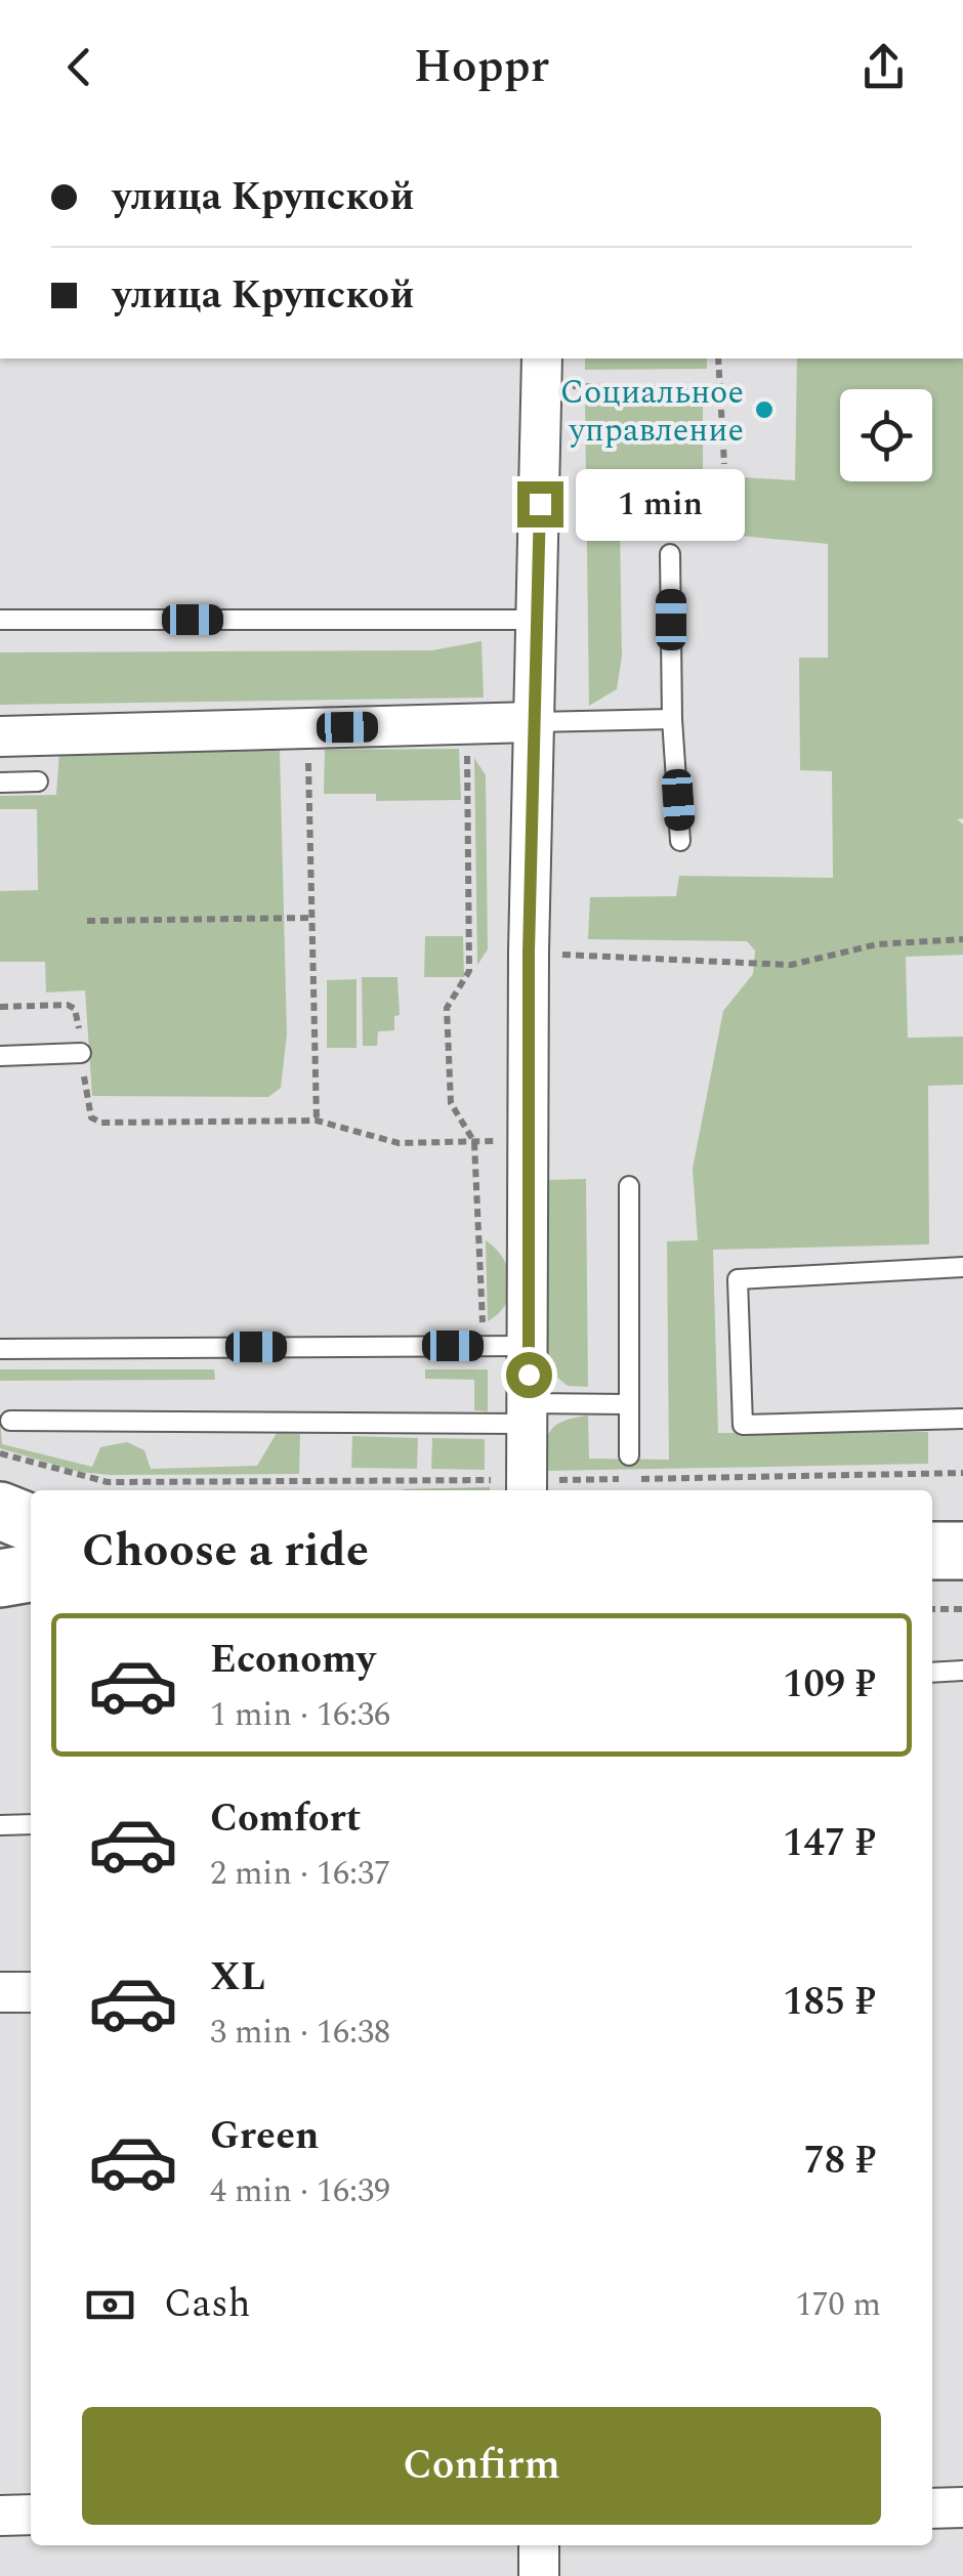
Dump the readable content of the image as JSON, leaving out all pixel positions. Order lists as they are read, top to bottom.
{
  "places": ["Социальное управление"],
  "page": {
    "header": "Hoppr",
    "banner": ["улица Крупской", "улица Крупской"],
    "bubble": "1 min",
    "heading": "Choose a ride",
    "list": [
      {
        "name": "Economy",
        "note": "1 min · 16:36",
        "value": "109 ₽"
      },
      {
        "name": "Comfort",
        "note": "2 min · 16:37",
        "value": "147 ₽"
      },
      {
        "name": "XL",
        "note": "3 min · 16:38",
        "value": "185 ₽"
      },
      {
        "name": "Green",
        "note": "4 min · 16:39",
        "value": "78 ₽"
      }
    ],
    "pay": ["Cash", "170 m"],
    "buttons": "Confirm"
  }
}
